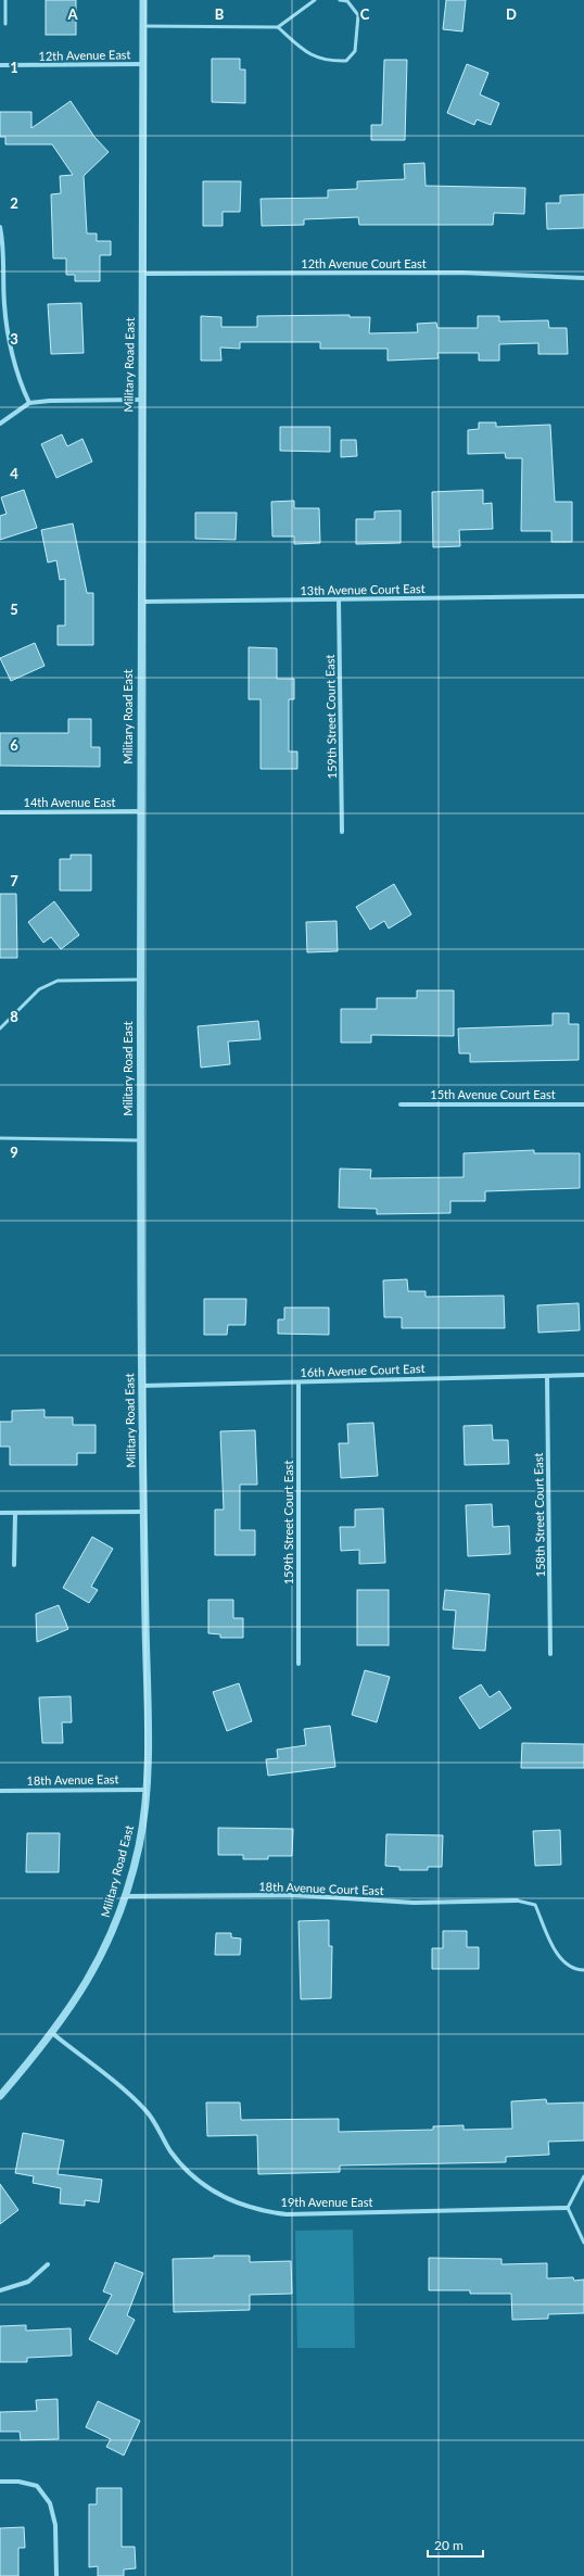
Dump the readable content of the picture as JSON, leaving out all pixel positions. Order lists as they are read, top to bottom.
{
  "streets": {
    "street": [
      "12th Avenue East",
      "12th Avenue Court East",
      "Military Road East",
      "13th Avenue Court East",
      "159th Street Court East",
      "14th Avenue East",
      "15th Avenue Court East",
      "16th Avenue Court East",
      "158th Street Court East",
      "18th Avenue East",
      "18th Avenue Court East",
      "19th Avenue East"
    ]
  },
  "crossings": [
    ["12th Avenue East", "Military Road East"],
    ["12th Avenue Court East", "Military Road East"],
    ["Military Road East", "13th Avenue Court East"],
    ["Military Road East", "14th Avenue East"],
    ["Military Road East", "16th Avenue Court East"],
    ["Military Road East", "18th Avenue East"],
    ["Military Road East", "18th Avenue Court East"],
    ["Military Road East", "19th Avenue East"],
    ["13th Avenue Court East", "159th Street Court East"],
    ["159th Street Court East", "16th Avenue Court East"],
    ["16th Avenue Court East", "158th Street Court East"]
  ],
  "scale_bar": "20 m",
  "grid": {
    "columns": [
      "A",
      "B",
      "C",
      "D"
    ],
    "rows": [
      "1",
      "2",
      "3",
      "4",
      "5",
      "6",
      "7",
      "8",
      "9"
    ]
  }
}
